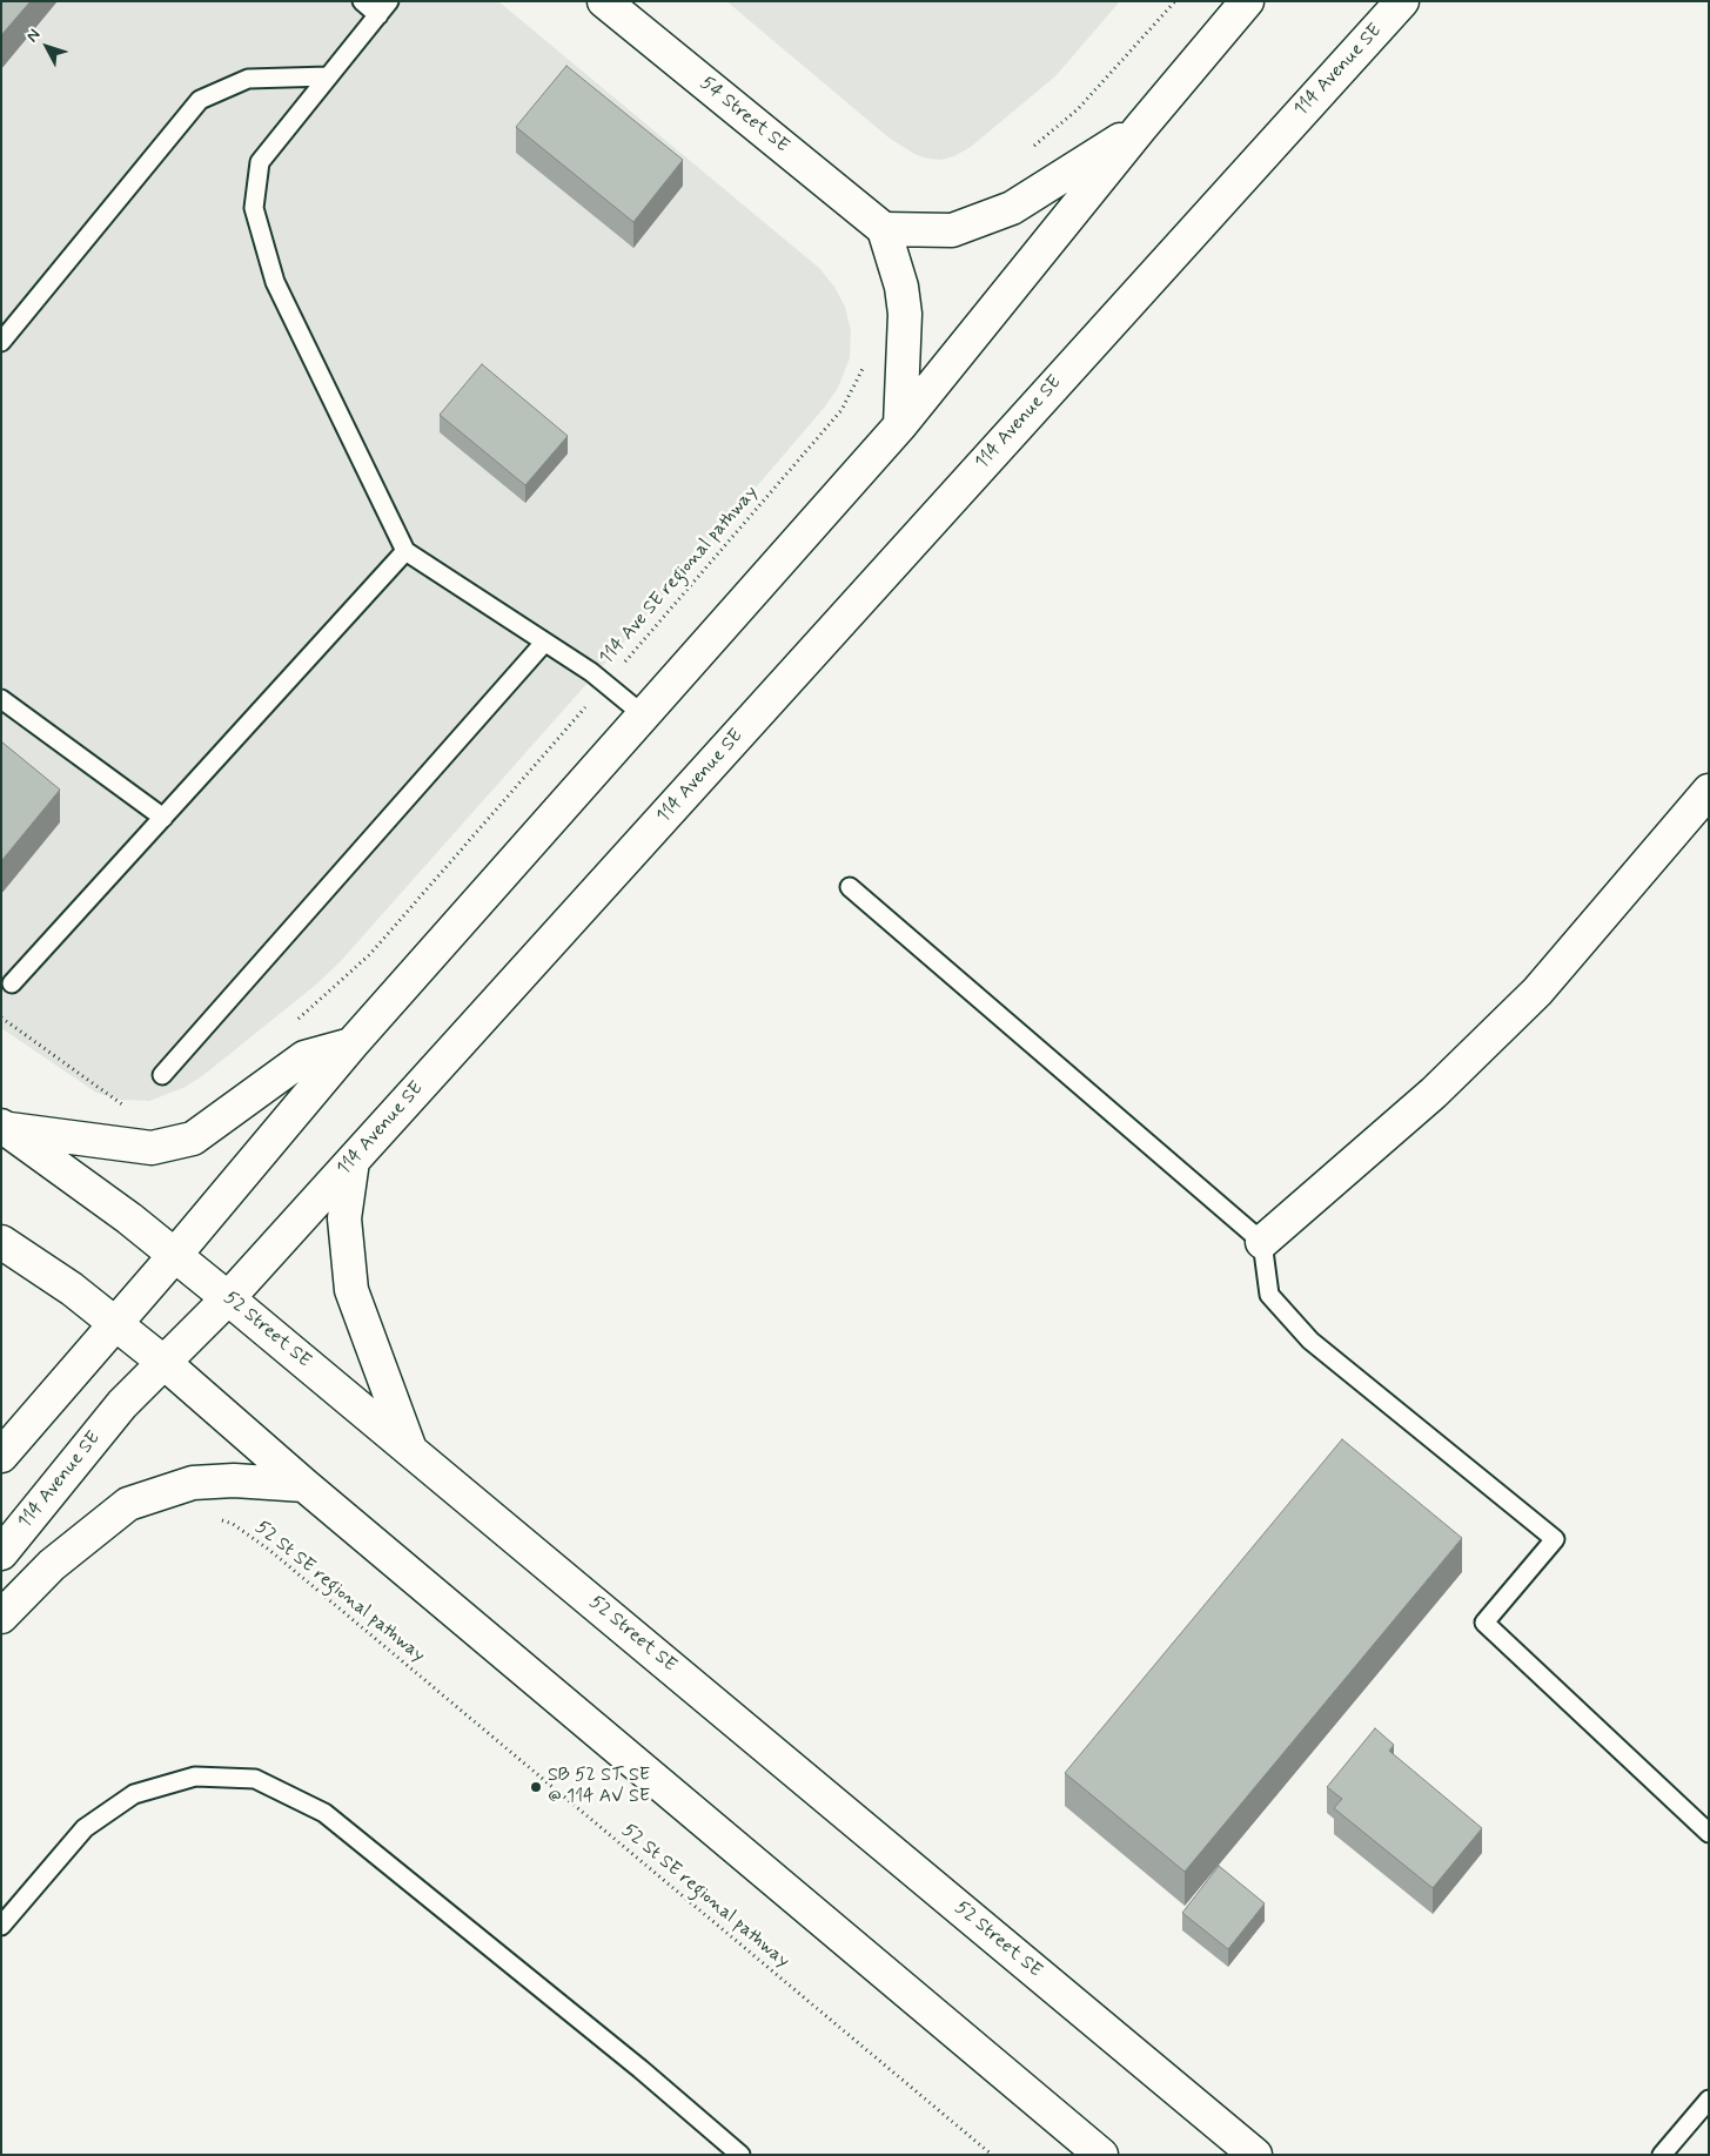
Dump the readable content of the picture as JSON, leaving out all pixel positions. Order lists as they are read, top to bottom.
{
  "streets": {
    "main road": ["114 Avenue SE", "54 Street SE", "52 Street SE"],
    "path": ["114 Ave SE regional pathway", "52 St SE regional pathway"]
  },
  "crossings": [
    ["114 Avenue SE", "52 Street SE"]
  ],
  "places": ["SB 52 ST SE @ 114 AV SE"],
  "north": "top left"
}
